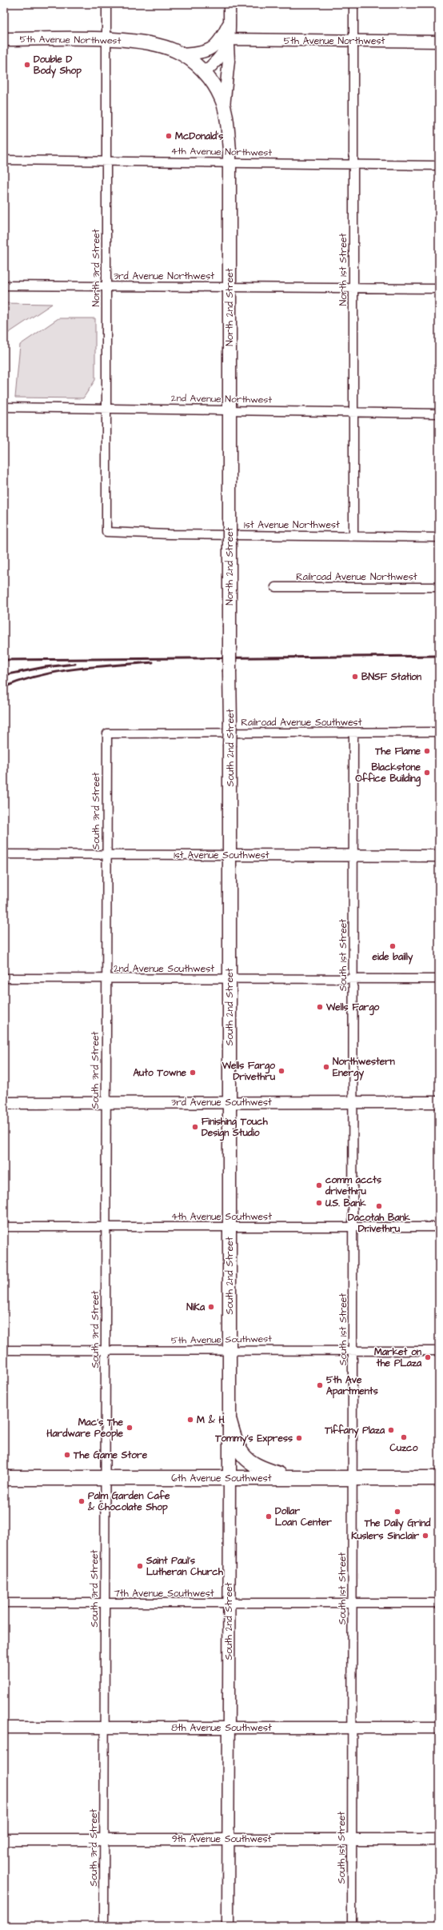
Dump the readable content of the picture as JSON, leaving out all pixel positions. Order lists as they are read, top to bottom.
{
  "streets": {
    "highway": ["6th Avenue Southwest"],
    "main road": ["5th Avenue Northwest", "North 2nd Street", "South 2nd Street"],
    "street": [
      "4th Avenue Northwest",
      "North 3rd Street",
      "North 1st Street",
      "3rd Avenue Northwest",
      "2nd Avenue Northwest",
      "1st Avenue Northwest",
      "Railroad Avenue Northwest",
      "Railroad Avenue Southwest",
      "South 3rd Street",
      "1st Avenue Southwest",
      "South 1st Street",
      "2nd Avenue Southwest",
      "3rd Avenue Southwest",
      "4th Avenue Southwest",
      "5th Avenue Southwest",
      "7th Avenue Southwest",
      "8th Avenue Southwest",
      "9th Avenue Southwest"
    ]
  },
  "crossings": [
    ["5th Avenue Northwest", "North 3rd Street"],
    ["5th Avenue Northwest", "North 1st Street"],
    ["5th Avenue Northwest", "North 2nd Street"],
    ["4th Avenue Northwest", "North 3rd Street"],
    ["4th Avenue Northwest", "North 1st Street"],
    ["4th Avenue Northwest", "North 2nd Street"],
    ["North 3rd Street", "3rd Avenue Northwest"],
    ["North 3rd Street", "2nd Avenue Northwest"],
    ["North 3rd Street", "1st Avenue Northwest"],
    ["North 1st Street", "3rd Avenue Northwest"],
    ["North 1st Street", "2nd Avenue Northwest"],
    ["North 1st Street", "1st Avenue Northwest"],
    ["3rd Avenue Northwest", "North 2nd Street"],
    ["North 2nd Street", "2nd Avenue Northwest"],
    ["North 2nd Street", "South 2nd Street"],
    ["Railroad Avenue Southwest", "South 3rd Street"],
    ["Railroad Avenue Southwest", "South 1st Street"],
    ["South 2nd Street", "1st Avenue Southwest"],
    ["South 2nd Street", "2nd Avenue Southwest"],
    ["South 2nd Street", "3rd Avenue Southwest"],
    ["South 2nd Street", "4th Avenue Southwest"],
    ["South 2nd Street", "5th Avenue Southwest"],
    ["South 2nd Street", "6th Avenue Southwest"],
    ["South 2nd Street", "7th Avenue Southwest"],
    ["South 2nd Street", "8th Avenue Southwest"],
    ["South 2nd Street", "9th Avenue Southwest"],
    ["South 3rd Street", "1st Avenue Southwest"],
    ["South 3rd Street", "2nd Avenue Southwest"],
    ["South 3rd Street", "3rd Avenue Southwest"],
    ["South 3rd Street", "4th Avenue Southwest"],
    ["South 3rd Street", "5th Avenue Southwest"],
    ["South 3rd Street", "6th Avenue Southwest"],
    ["South 3rd Street", "7th Avenue Southwest"],
    ["South 3rd Street", "8th Avenue Southwest"],
    ["South 3rd Street", "9th Avenue Southwest"],
    ["1st Avenue Southwest", "South 1st Street"],
    ["South 1st Street", "2nd Avenue Southwest"],
    ["South 1st Street", "3rd Avenue Southwest"],
    ["South 1st Street", "4th Avenue Southwest"],
    ["South 1st Street", "5th Avenue Southwest"],
    ["South 1st Street", "6th Avenue Southwest"],
    ["South 1st Street", "7th Avenue Southwest"],
    ["South 1st Street", "8th Avenue Southwest"],
    ["South 1st Street", "9th Avenue Southwest"]
  ],
  "places": [
    "Double D Body Shop",
    "McDonald's",
    "BNSF Station",
    "The Flame",
    "Blackstone Office Building",
    "eide bailly",
    "Wells Fargo",
    "Northwestern Energy",
    "Wells Fargo Drivethru",
    "Auto Towne",
    "Finishing Touch Design Studio",
    "comm accts drivethru",
    "U.S. Bank",
    "Dacotah Bank Drivethru",
    "NiKa",
    "Market on the PLaza",
    "5th Ave Apartments",
    "M & H",
    "Mac's The Hardware People",
    "Tiffany Plaza",
    "Cuzco",
    "Tommy's Express",
    "The Game Store",
    "Palm Garden Cafe & Chocolate Shop",
    "The Daily Grind",
    "Dollar Loan Center",
    "Kuslers Sinclair",
    "Saint Paul's Lutheran Church"
  ]
}
